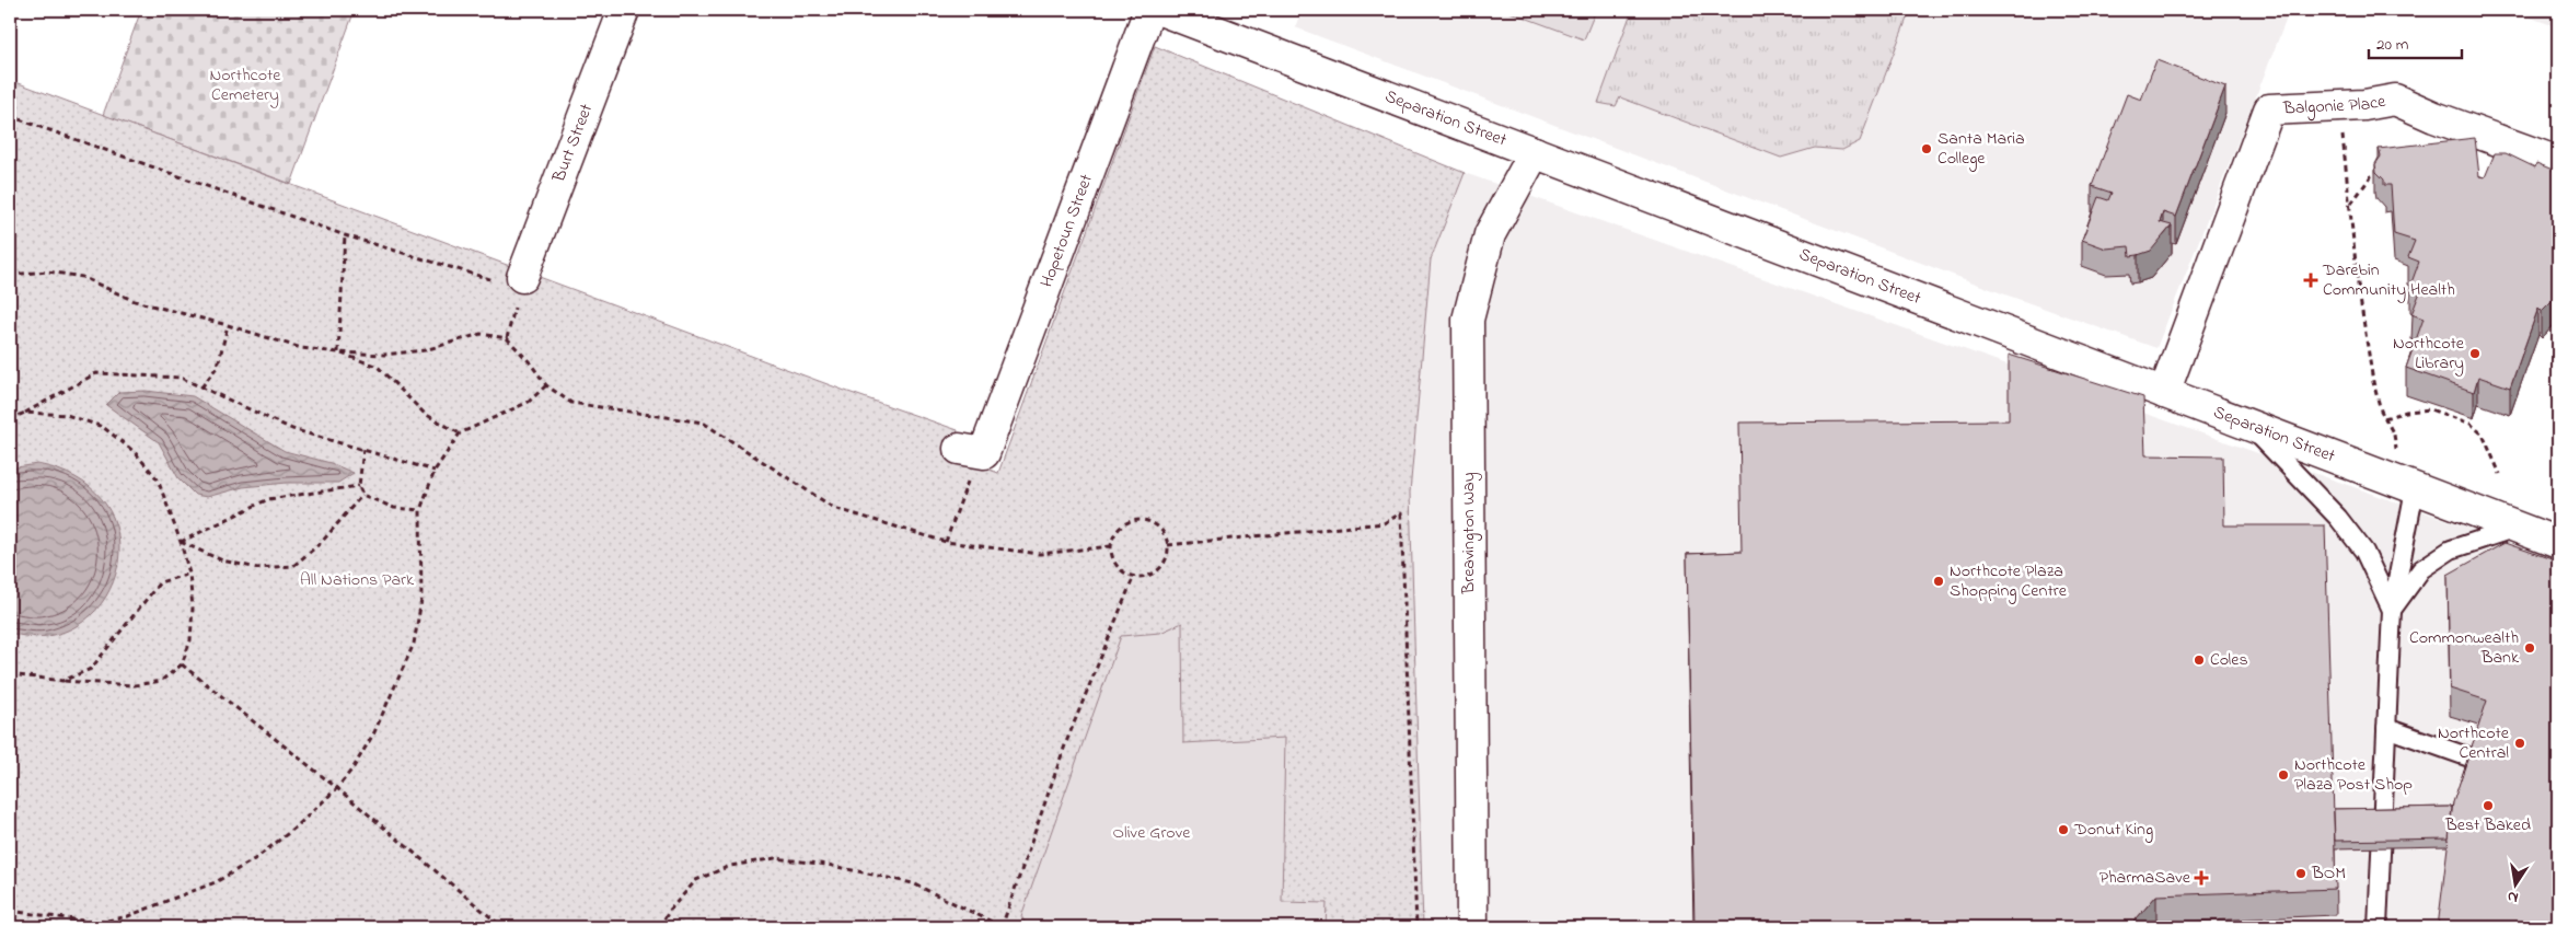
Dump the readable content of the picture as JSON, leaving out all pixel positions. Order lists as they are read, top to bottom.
{
  "streets": {
    "street": [
      "Balgonie Place",
      "Separation Street",
      "Burt Street",
      "Hopetoun Street",
      "Breavington Way"
    ]
  },
  "crossings": [
    ["Balgonie Place", "Separation Street"],
    ["Separation Street", "Breavington Way"]
  ],
  "parks": ["Northcote Cemetery", "All Nations Park", "Olive Grove"],
  "places": {
    "other": [
      "Santa Maria College",
      "Northcote Library",
      "Northcote Plaza Shopping Centre",
      "Commonwealth Bank",
      "Coles",
      "Northcote Central",
      "Northcote Plaza Post Shop",
      "Best Baked",
      "Donut King",
      "BOM"
    ],
    "health": ["Darebin Community Health", "PharmaSave"]
  },
  "scale_bar": "20 m",
  "north": "bottom"
}
